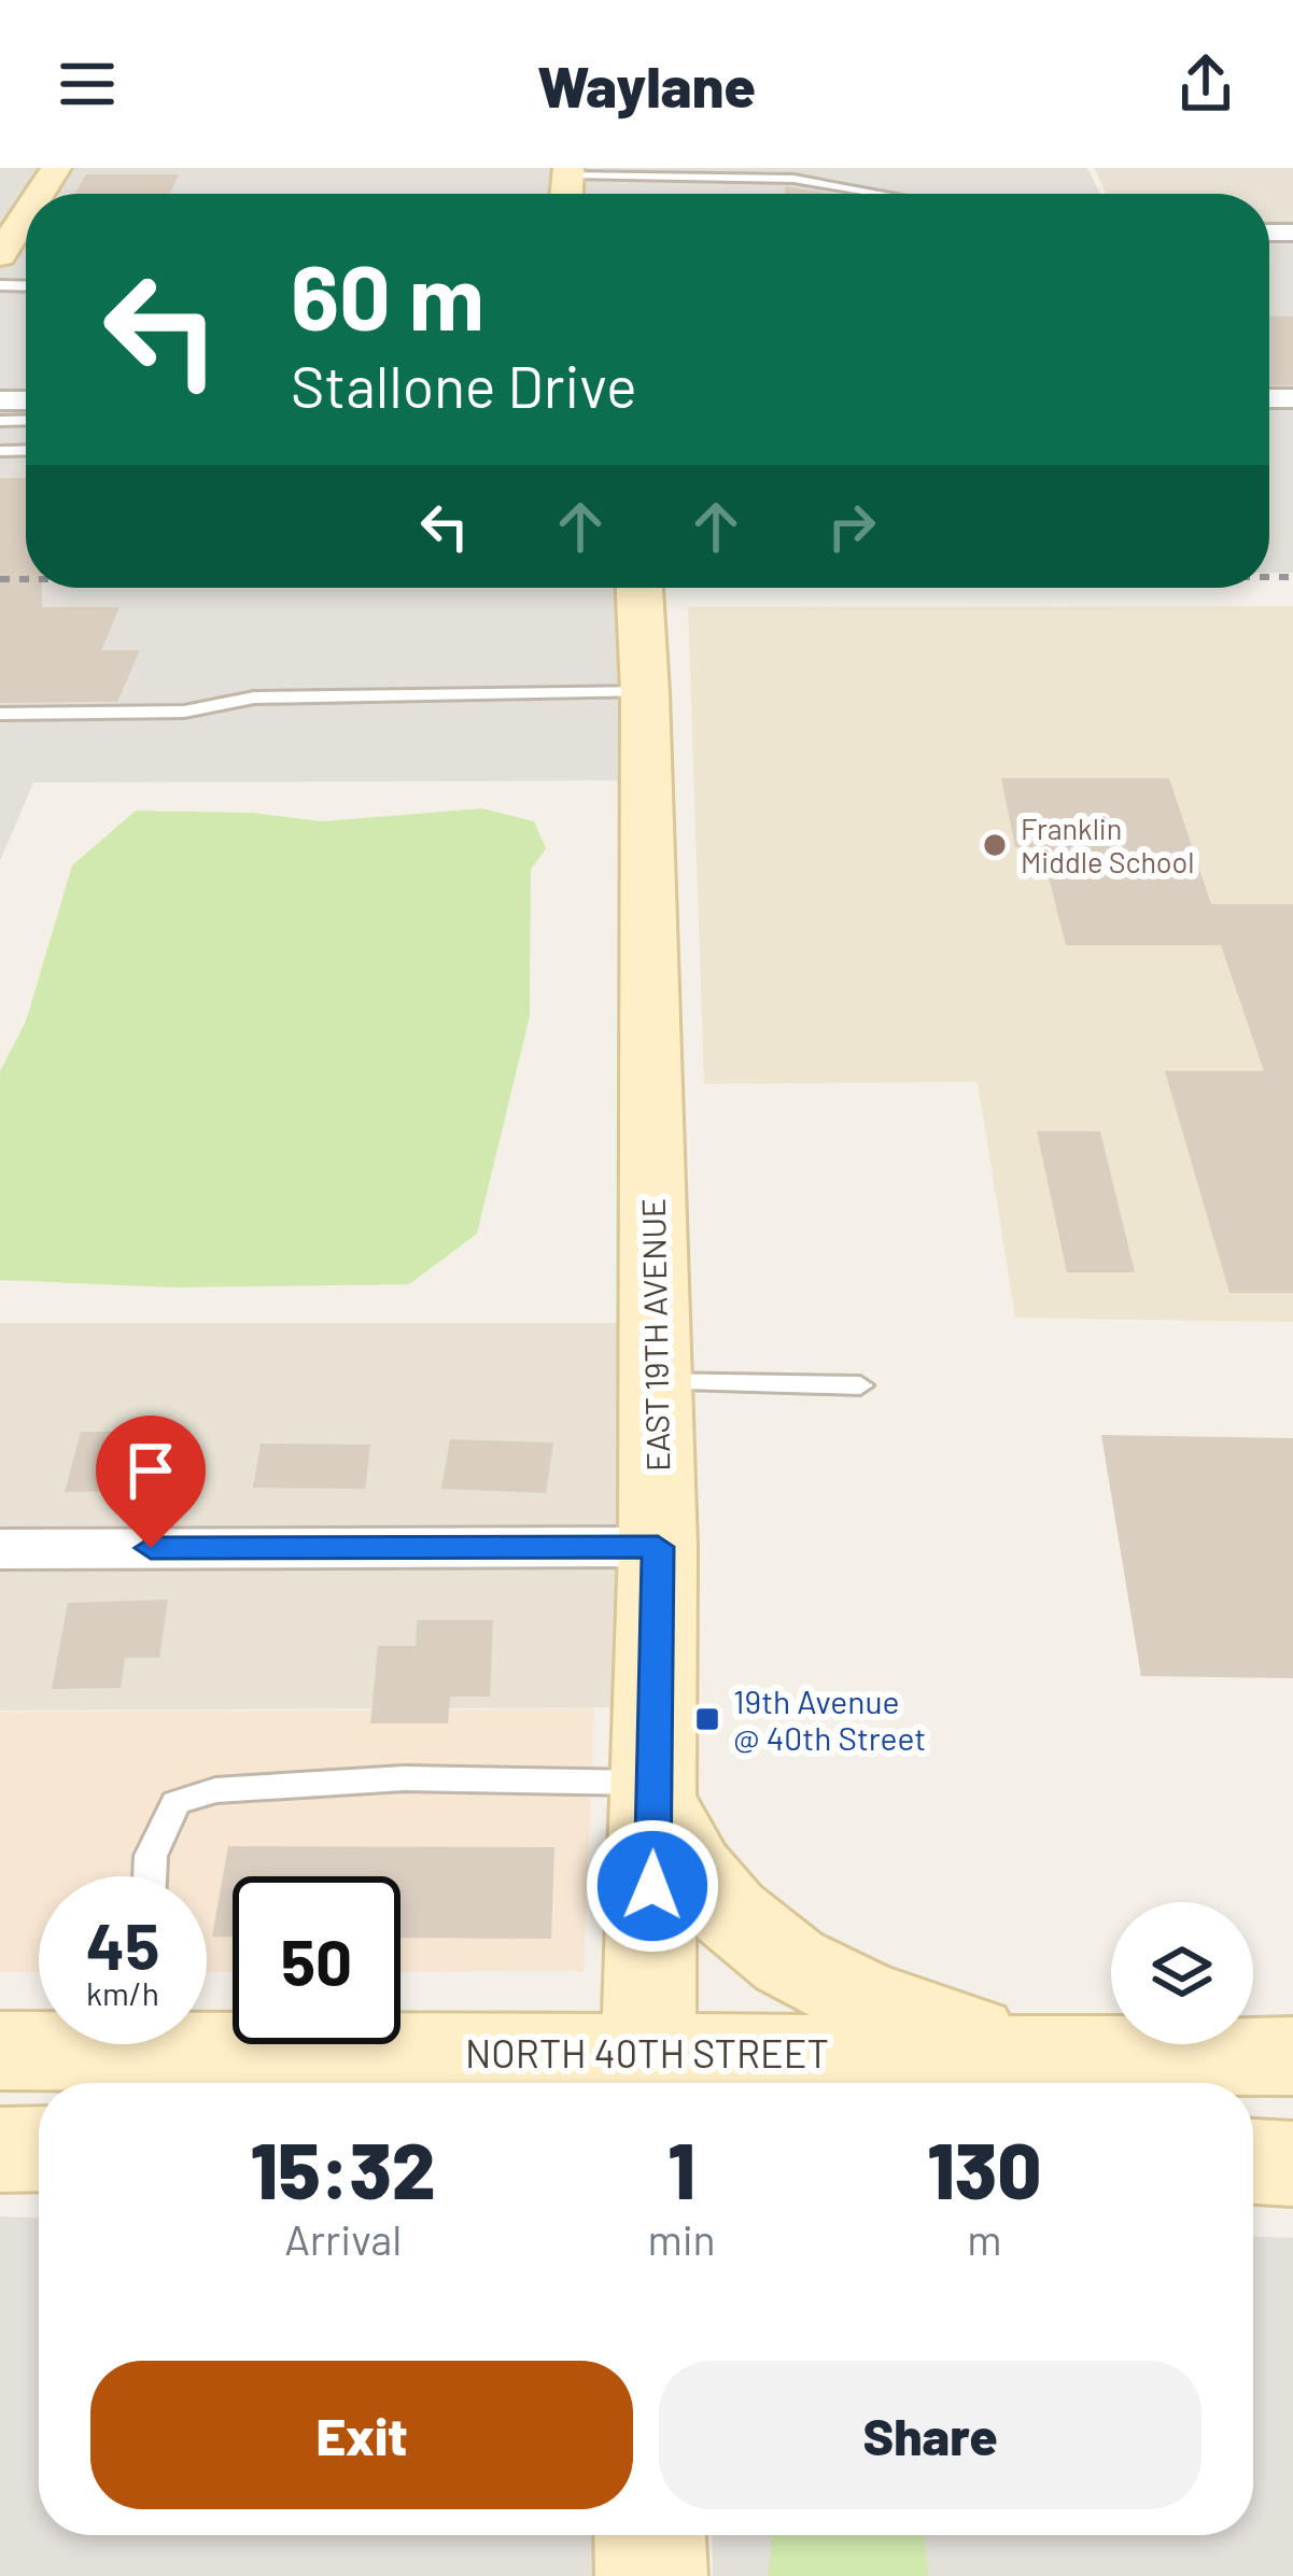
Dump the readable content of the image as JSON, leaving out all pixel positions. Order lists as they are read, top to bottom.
{
  "streets": {
    "main road": ["EAST 19TH AVENUE", "NORTH 40TH STREET"]
  },
  "crossings": [
    ["EAST 19TH AVENUE", "NORTH 40TH STREET"]
  ],
  "places": {
    "other": ["Franklin Middle School"],
    "transit": ["19th Avenue @ 40th Street"]
  },
  "page": {
    "header": "Waylane",
    "turn": ["60 m", "Stallone Drive"],
    "speed": "45 km/h",
    "limit": "50",
    "eta": [
      "15:32",
      "Arrival",
      "1",
      "min",
      "130",
      "m"
    ],
    "buttons": ["Exit", "Share"]
  }
}
